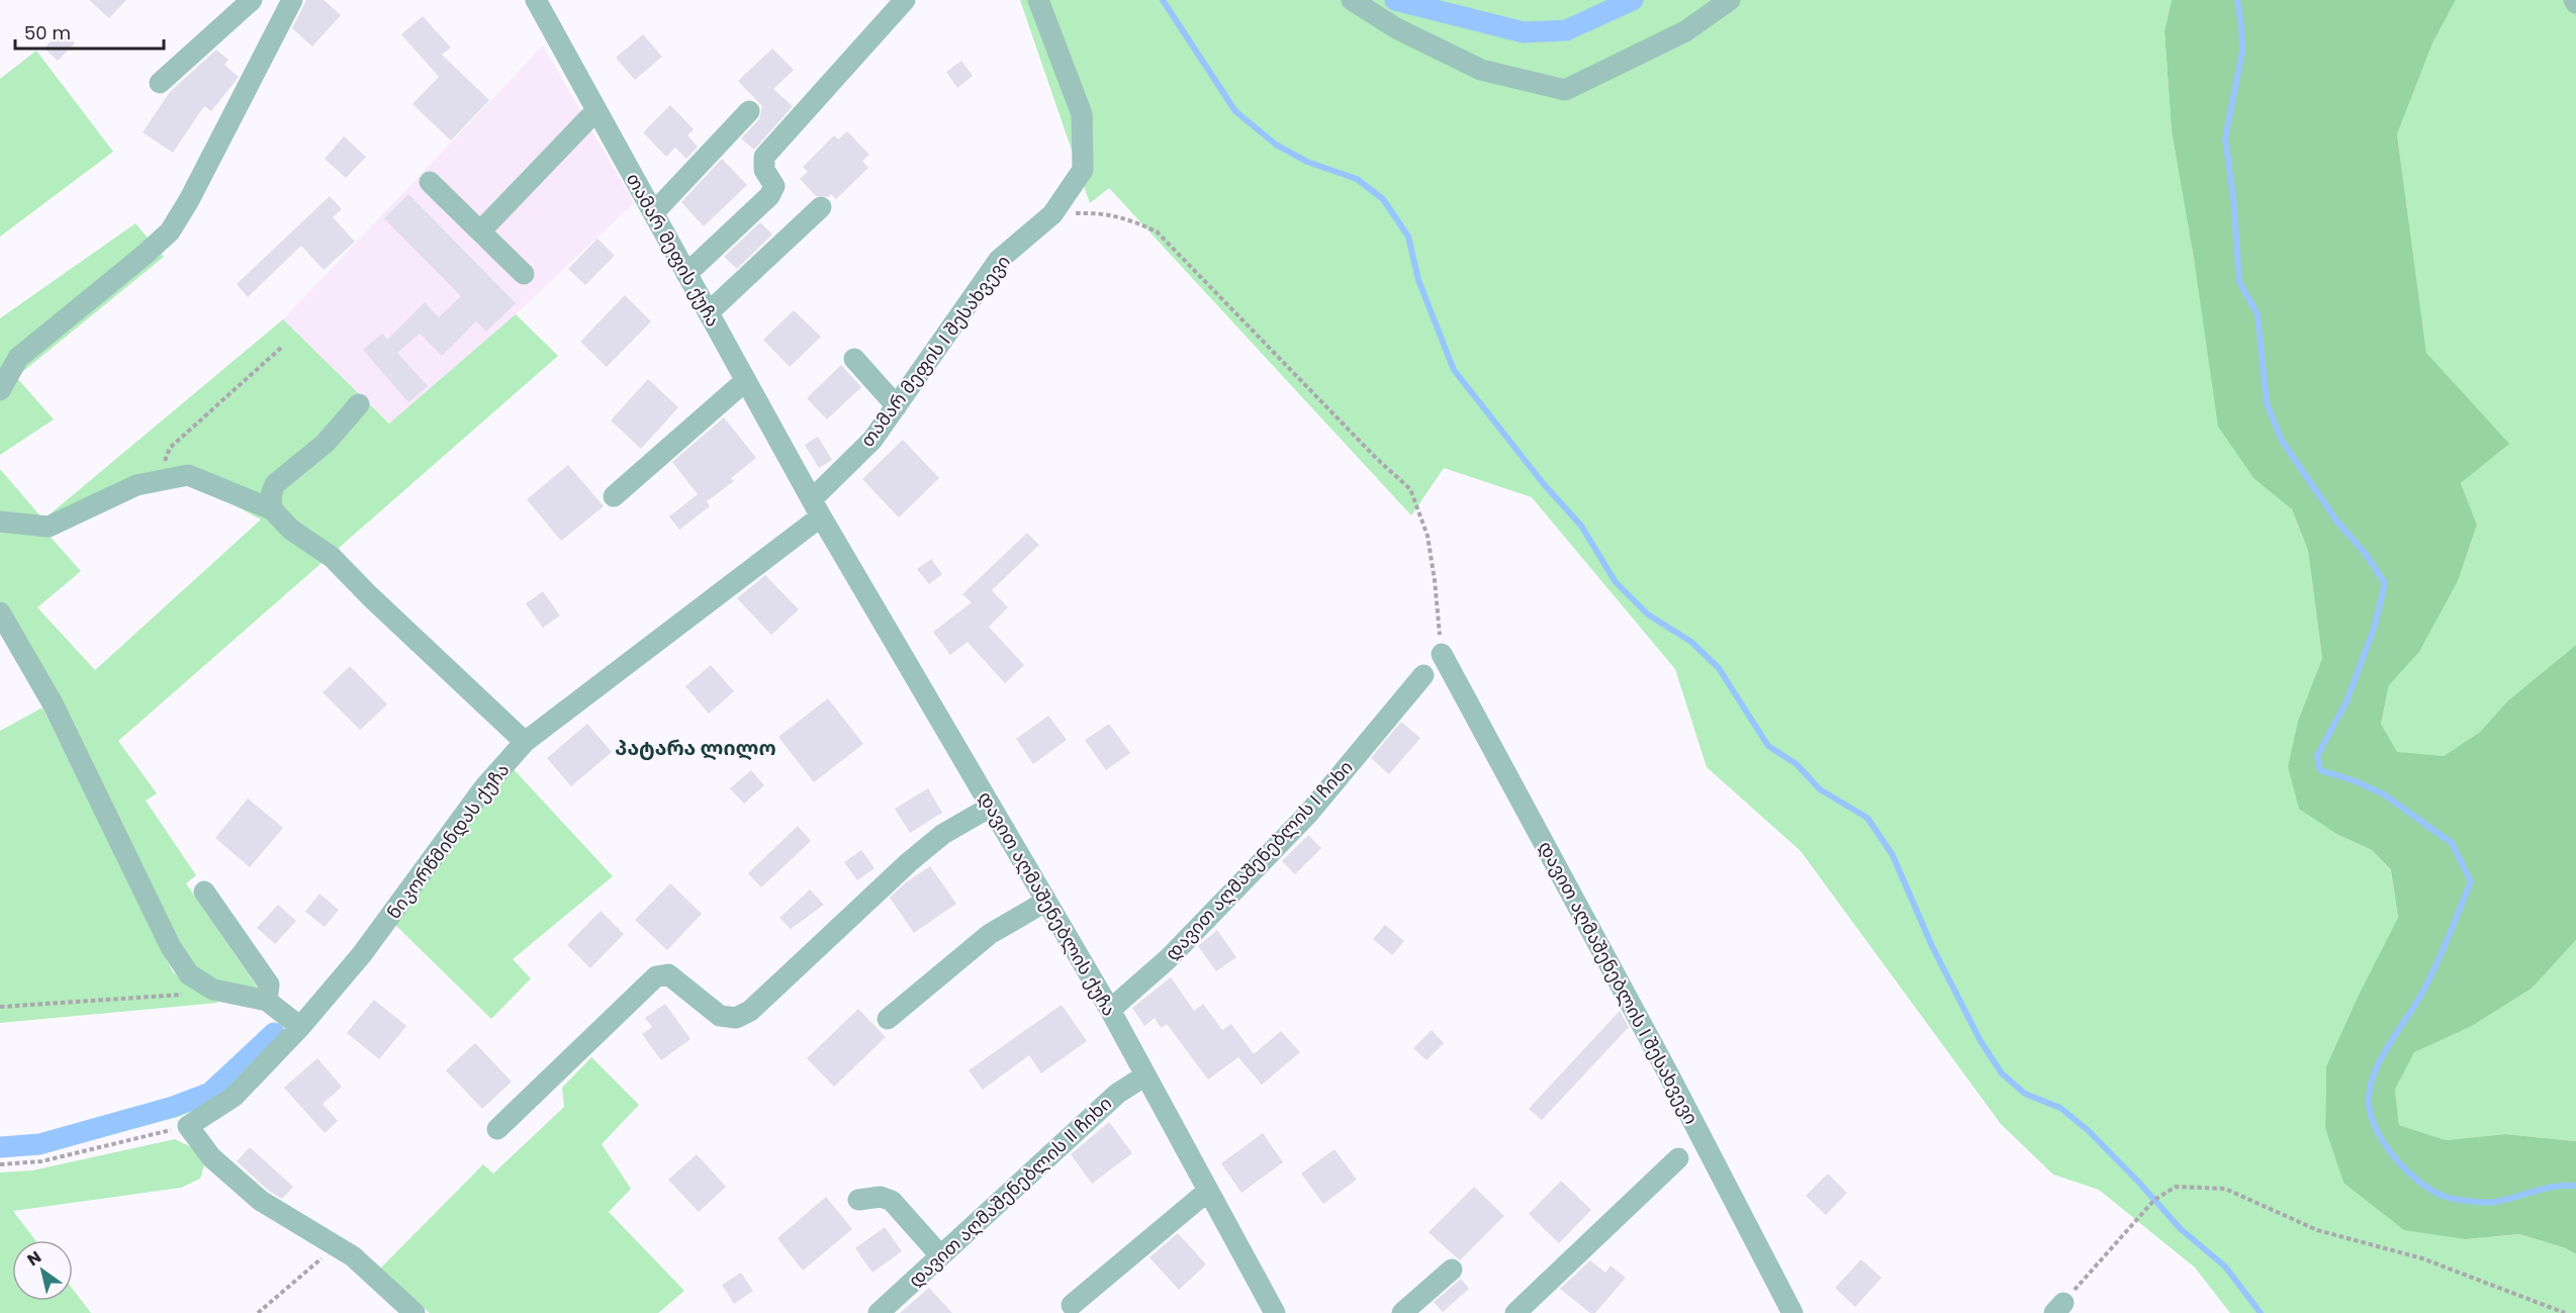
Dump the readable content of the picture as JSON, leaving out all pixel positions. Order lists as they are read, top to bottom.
{
  "streets": {
    "street": [
      "თამარ მეფის ქუჩა",
      "თამარ მეფის I შესახვევი",
      "ნიკორწმინდას ქუჩა",
      "დავით აღმაშენებლის I ჩიხი",
      "დავით აღმაშენებლის ქუჩა",
      "დავით აღმაშენებლის I შესახვევი",
      "დავით აღმაშენებლის II ჩიხი"
    ]
  },
  "crossings": [
    ["თამარ მეფის ქუჩა", "თამარ მეფის I შესახვევი"],
    ["თამარ მეფის ქუჩა", "ნიკორწმინდას ქუჩა"],
    ["თამარ მეფის ქუჩა", "დავით აღმაშენებლის ქუჩა"],
    ["თამარ მეფის I შესახვევი", "ნიკორწმინდას ქუჩა"],
    ["თამარ მეფის I შესახვევი", "დავით აღმაშენებლის ქუჩა"],
    ["ნიკორწმინდას ქუჩა", "დავით აღმაშენებლის ქუჩა"],
    ["დავით აღმაშენებლის I ჩიხი", "დავით აღმაშენებლის ქუჩა"],
    ["დავით აღმაშენებლის ქუჩა", "დავით აღმაშენებლის II ჩიხი"]
  ],
  "districts": ["პატარა ლილო"],
  "scale_bar": "50 m",
  "north": "top left"
}
